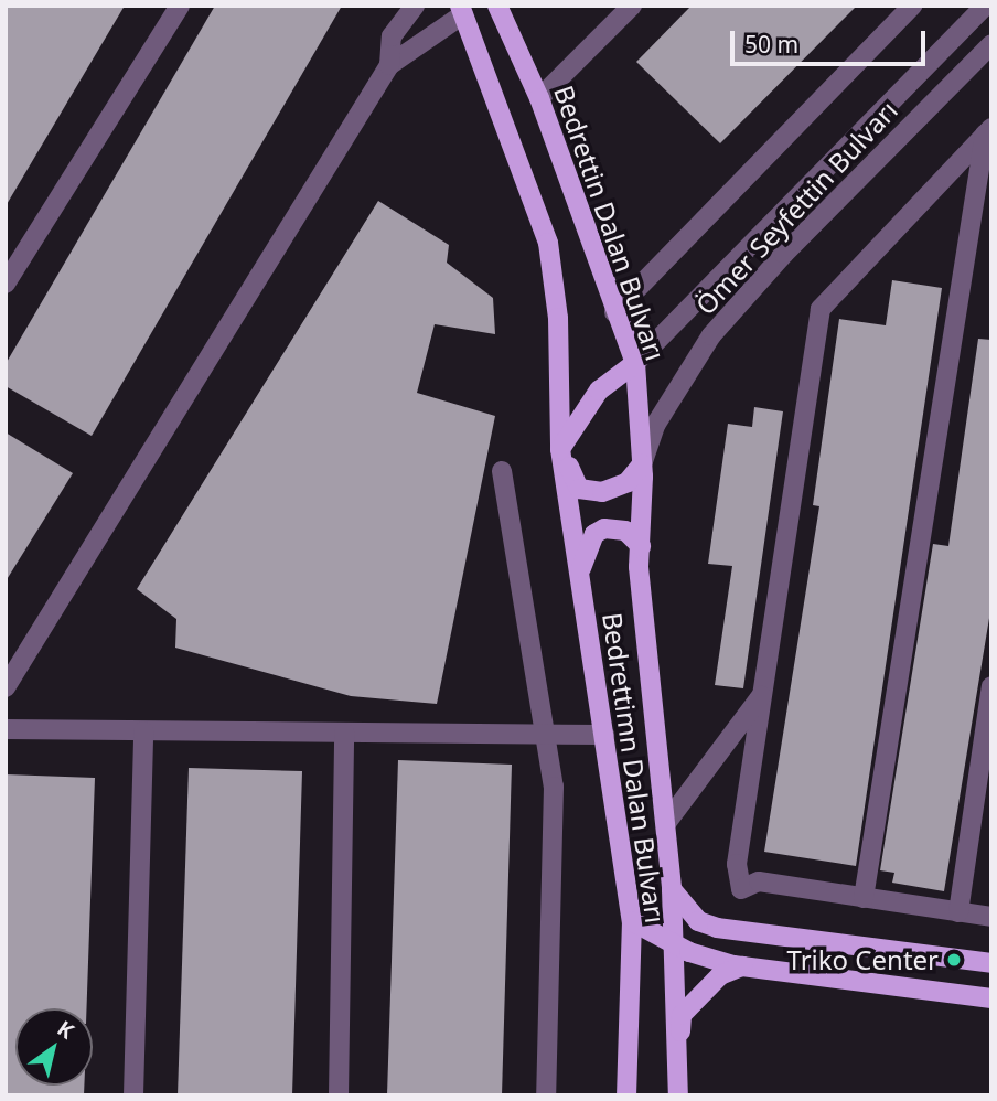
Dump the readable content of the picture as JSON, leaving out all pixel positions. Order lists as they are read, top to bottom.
{
  "streets": {
    "main road": ["Bedrettin Dalan Bulvarı", "Bedrettimn Dalan Bulvarı"],
    "street": ["Ömer Seyfettin Bulvarı"]
  },
  "crossings": [
    ["Ömer Seyfettin Bulvarı", "Bedrettin Dalan Bulvarı"],
    ["Ömer Seyfettin Bulvarı", "Bedrettimn Dalan Bulvarı"],
    ["Bedrettin Dalan Bulvarı", "Bedrettimn Dalan Bulvarı"]
  ],
  "places": ["Triko Center"],
  "scale_bar": "50 m",
  "north": "top right"
}
